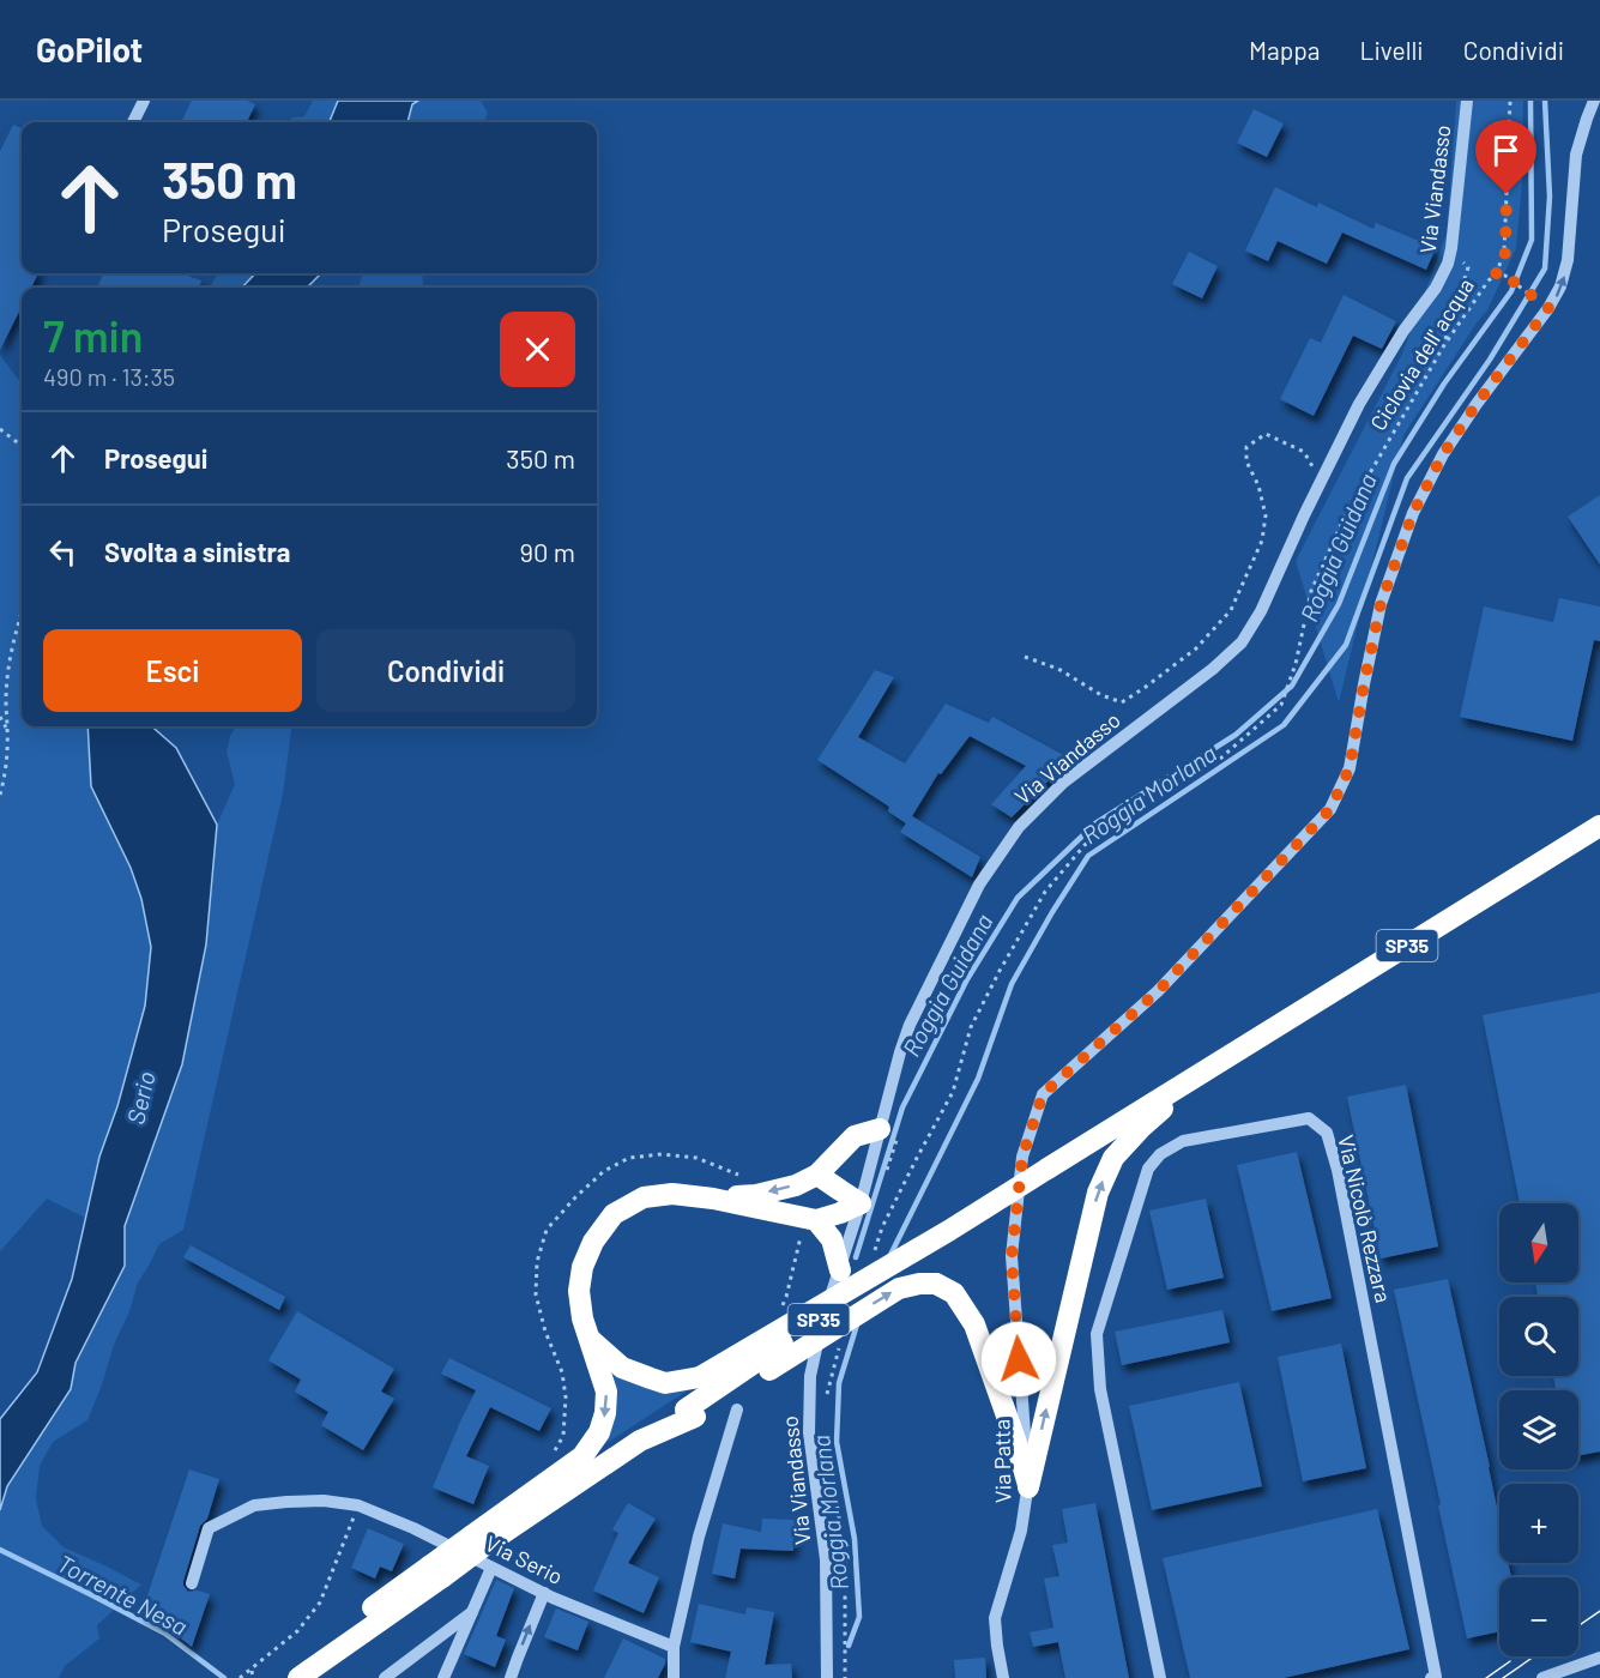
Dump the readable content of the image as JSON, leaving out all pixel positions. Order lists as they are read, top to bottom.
{
  "streets": {
    "highway": ["SP35"],
    "street": [
      "Via Viandasso",
      "Via Nicolò Rezzara",
      "Via Patta",
      "Via Serio"
    ],
    "path": ["Ciclovia dell' acqua"]
  },
  "crossings": [
    ["Via Viandasso", "Ciclovia dell' acqua"],
    ["Ciclovia dell' acqua", "Via Patta"]
  ],
  "water": [
    "Roggia Guidana",
    "Roggia Morlana",
    "Serio",
    "Torrente Nesa"
  ],
  "north": "bottom",
  "page": {
    "header": "GoPilot",
    "nav": ["Mappa", "Livelli", "Condividi"],
    "turn": ["350 m", "Prosegui"],
    "heading": ["7 min", "490 m · 13:35"],
    "list": [
      {
        "name": "Prosegui",
        "value": "350 m"
      },
      {
        "name": "Svolta a sinistra",
        "value": "90 m"
      }
    ],
    "buttons": ["Esci", "Condividi"],
    "map_buttons": ["+", "−"]
  }
}
